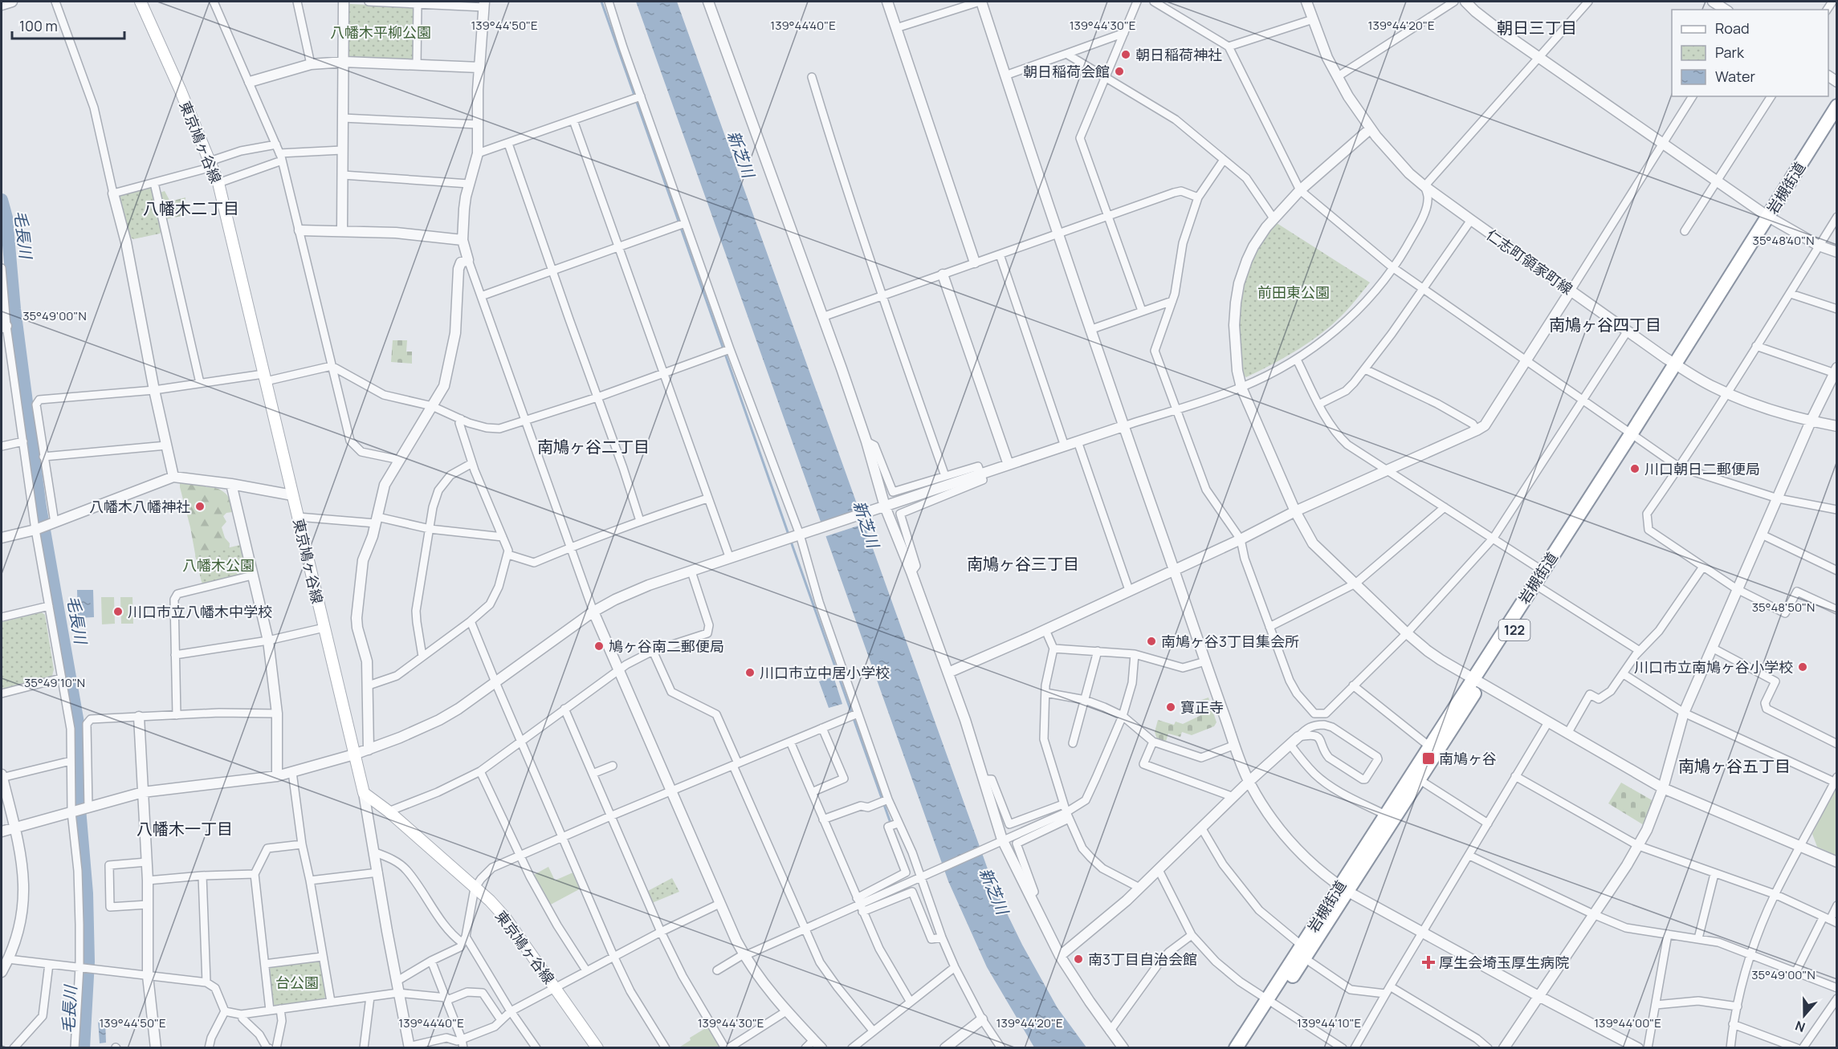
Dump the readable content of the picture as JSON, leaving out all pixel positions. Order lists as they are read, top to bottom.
{
  "streets": {
    "highway": ["岩槻街道", "122"],
    "main road": ["東京鳩ヶ谷線"],
    "street": ["仁志町領家町線"]
  },
  "crossings": [
    ["岩槻街道", "仁志町領家町線"]
  ],
  "districts": [
    "朝日三丁目",
    "八幡木二丁目",
    "南鳩ヶ谷四丁目",
    "南鳩ヶ谷二丁目",
    "南鳩ヶ谷三丁目",
    "南鳩ヶ谷五丁目",
    "八幡木一丁目"
  ],
  "water": ["新芝川", "毛長川"],
  "parks": [
    "八幡木平柳公園",
    "前田東公園",
    "八幡木公園",
    "台公園"
  ],
  "places": {
    "other": [
      "朝日稲荷神社",
      "朝日稲荷会館",
      "川口朝日二郵便局",
      "八幡木八幡神社",
      "川口市立八幡木中学校",
      "南鳩ヶ谷3丁目集会所",
      "鳩ヶ谷南二郵便局",
      "川口市立南鳩ヶ谷小学校",
      "川口市立中居小学校",
      "寶正寺",
      "南3丁目自治会館"
    ],
    "transit": ["南鳩ヶ谷"],
    "health": ["厚生会埼玉厚生病院"]
  },
  "legend": ["Road", "Park", "Water"],
  "scale_bar": "100 m",
  "north": "bottom",
  "coordinates": [
    "139°44'50\"E",
    "139°44'40\"E",
    "139°44'30\"E",
    "139°44'20\"E",
    "35°48'40\"N",
    "35°49'00\"N",
    "35°48'50\"N",
    "35°49'10\"N",
    "139°44'10\"E",
    "139°44'00\"E"
  ]
}
